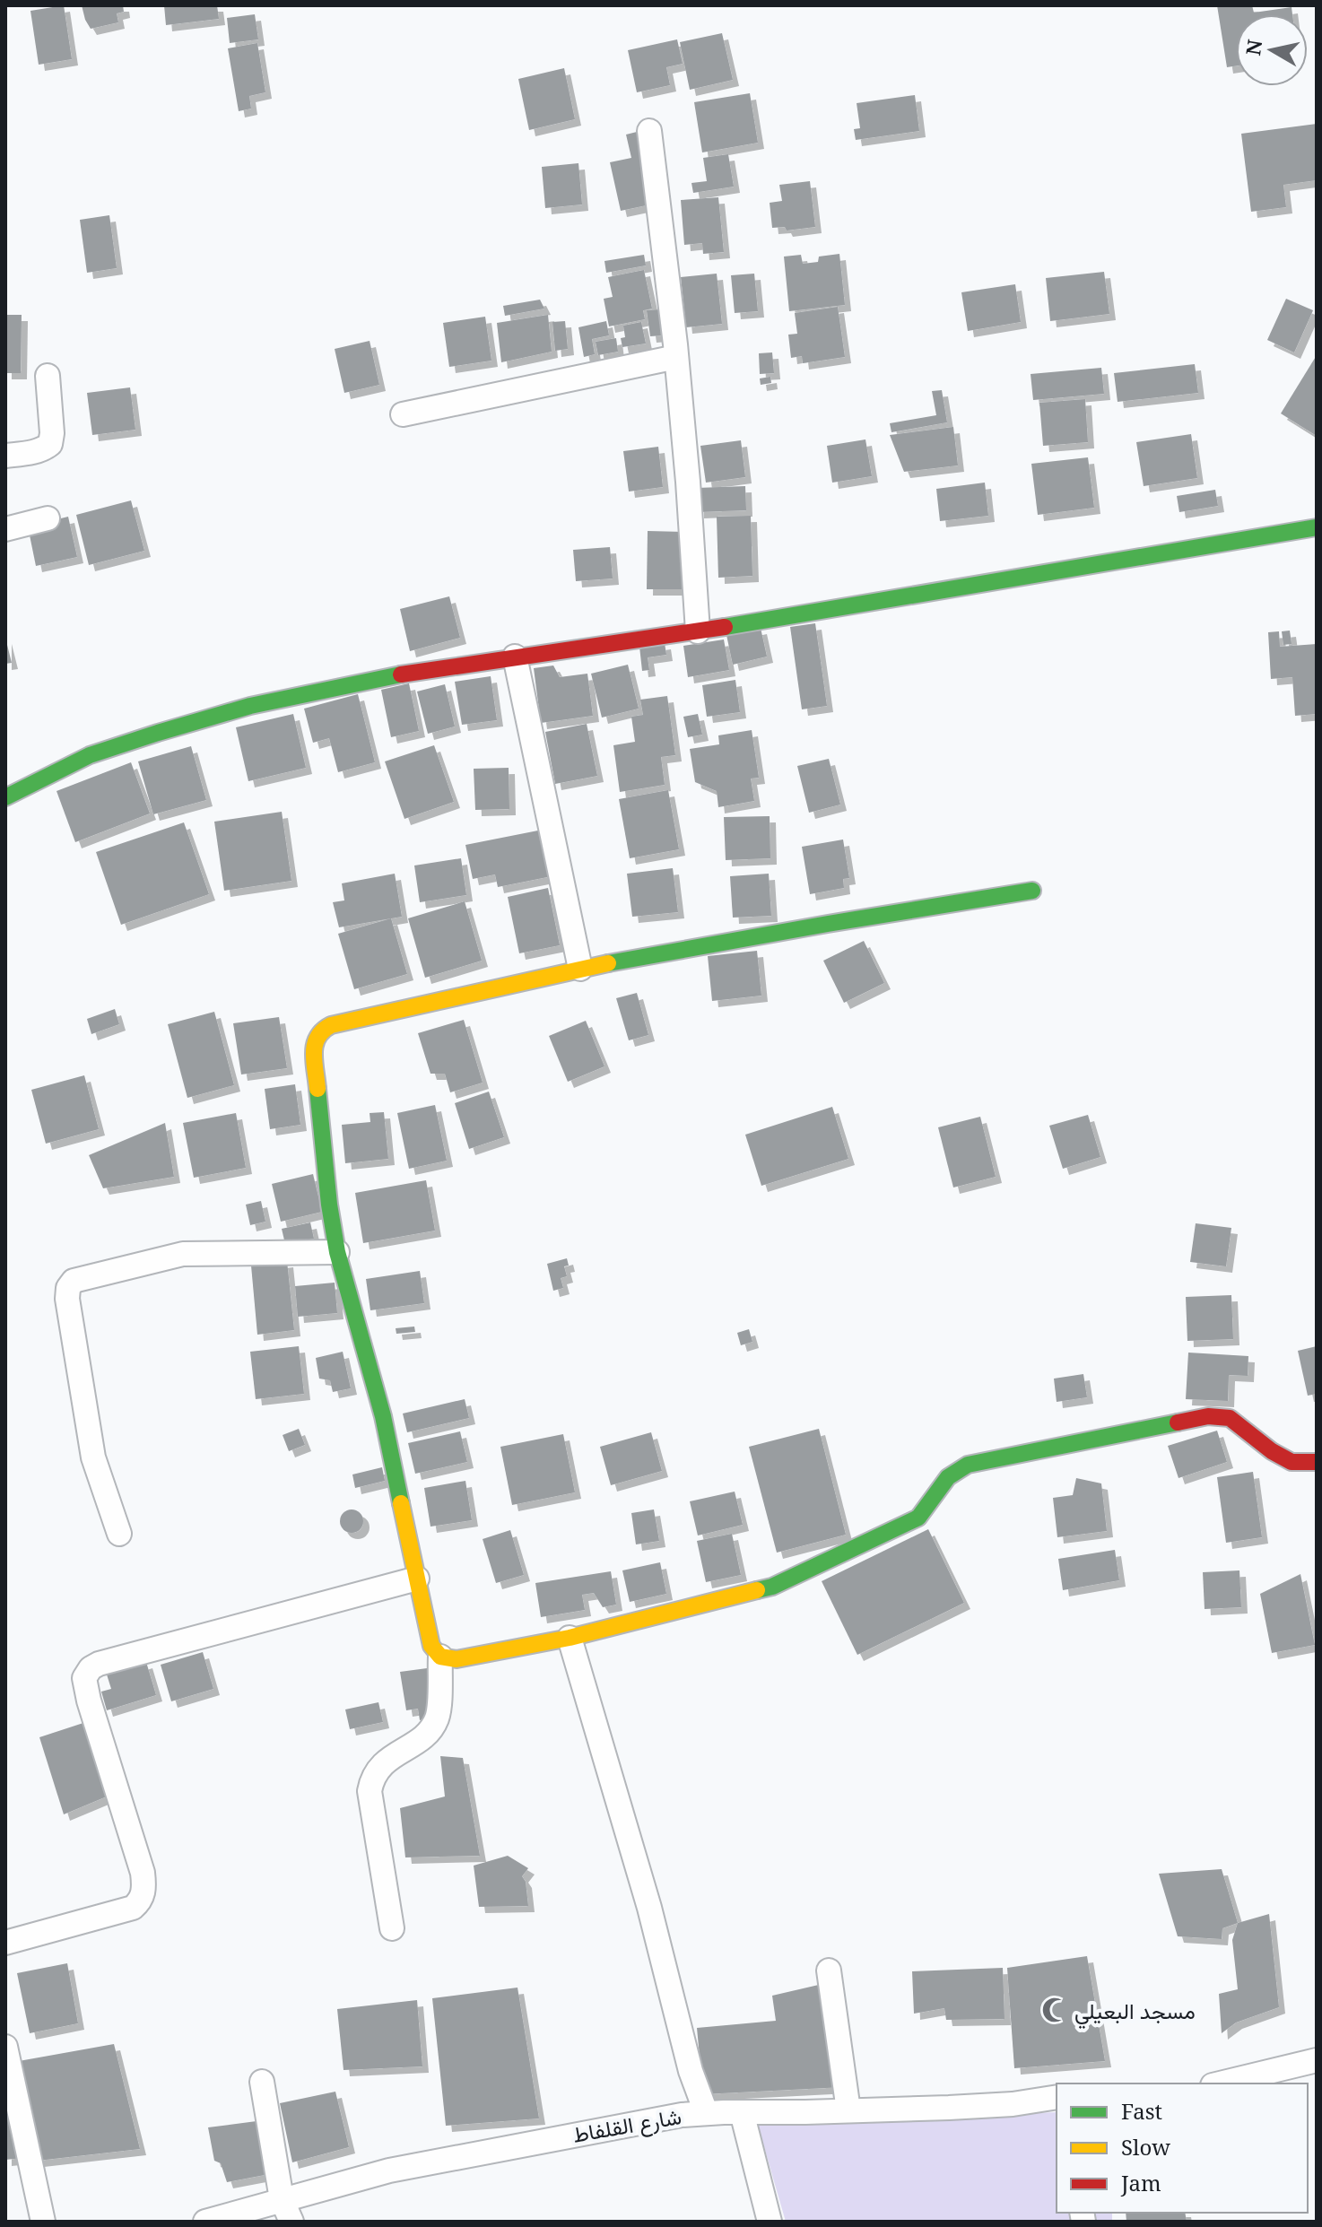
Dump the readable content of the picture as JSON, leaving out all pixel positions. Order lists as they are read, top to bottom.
{
  "streets": {
    "street": ["شارع القلفاط"]
  },
  "places": {
    "mosque": ["مسجد البعيلي"]
  },
  "legend": ["Fast", "Slow", "Jam"],
  "north": "left"
}
